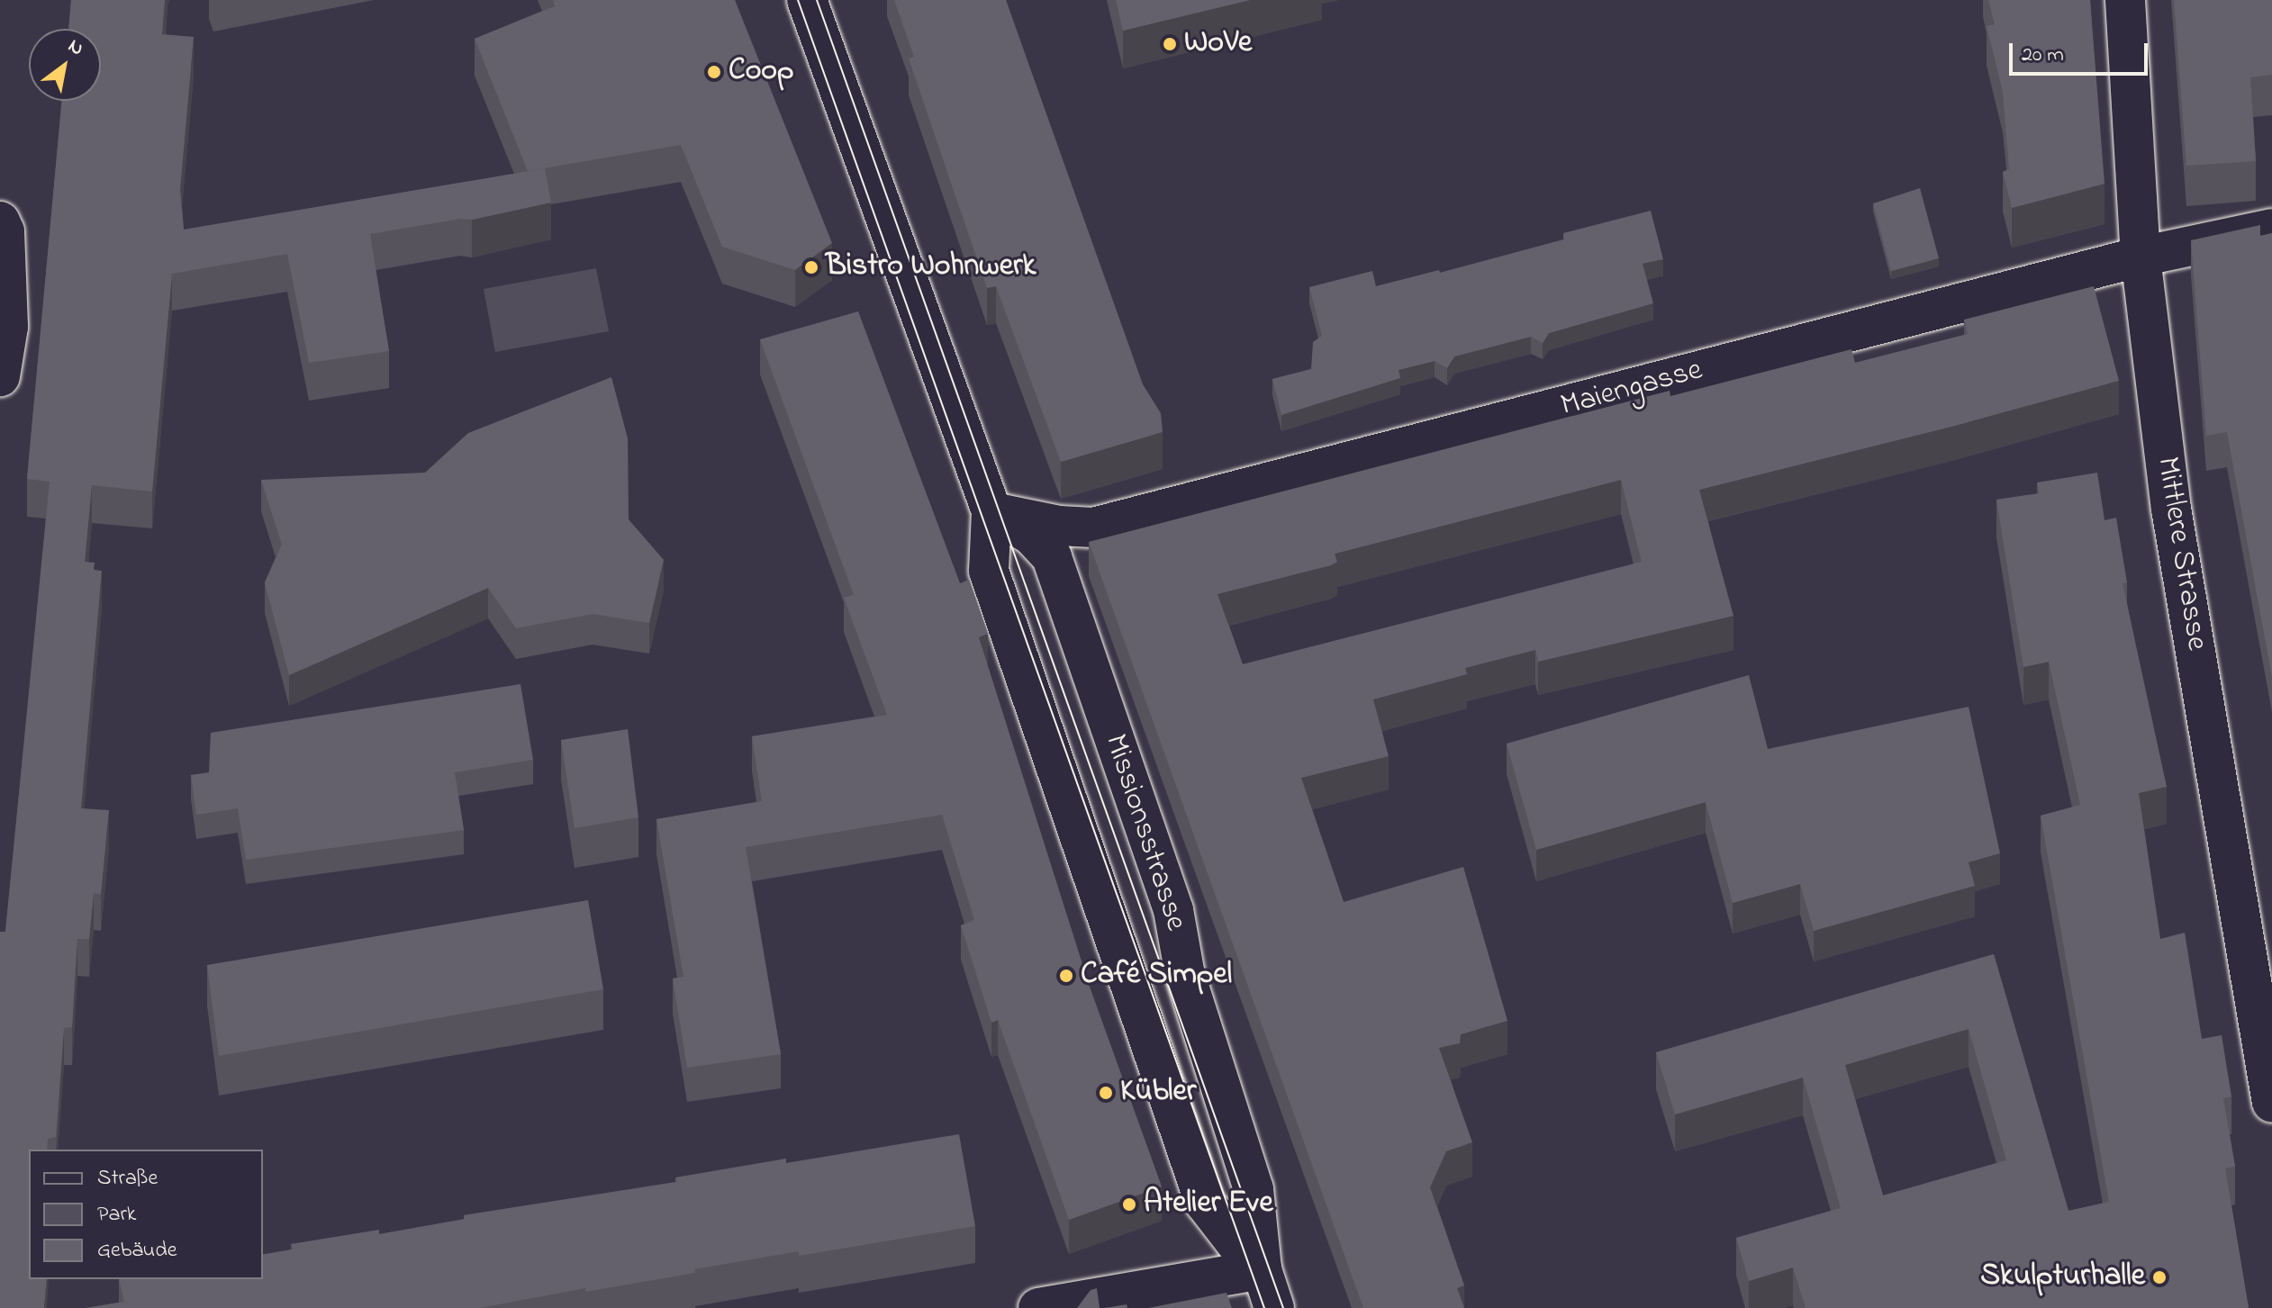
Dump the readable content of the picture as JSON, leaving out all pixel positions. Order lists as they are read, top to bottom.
{
  "streets": {
    "street": ["Maiengasse", "Mittlere Strasse", "Missionsstrasse"]
  },
  "crossings": [
    ["Maiengasse", "Mittlere Strasse"],
    ["Maiengasse", "Missionsstrasse"]
  ],
  "places": [
    "WoVe",
    "Coop",
    "Bistro Wohnwerk",
    "Café Simpel",
    "Kübler",
    "Atelier Eve",
    "Skulpturhalle"
  ],
  "legend": ["Straße", "Park", "Gebäude"],
  "scale_bar": "20 m",
  "north": "top right"
}
